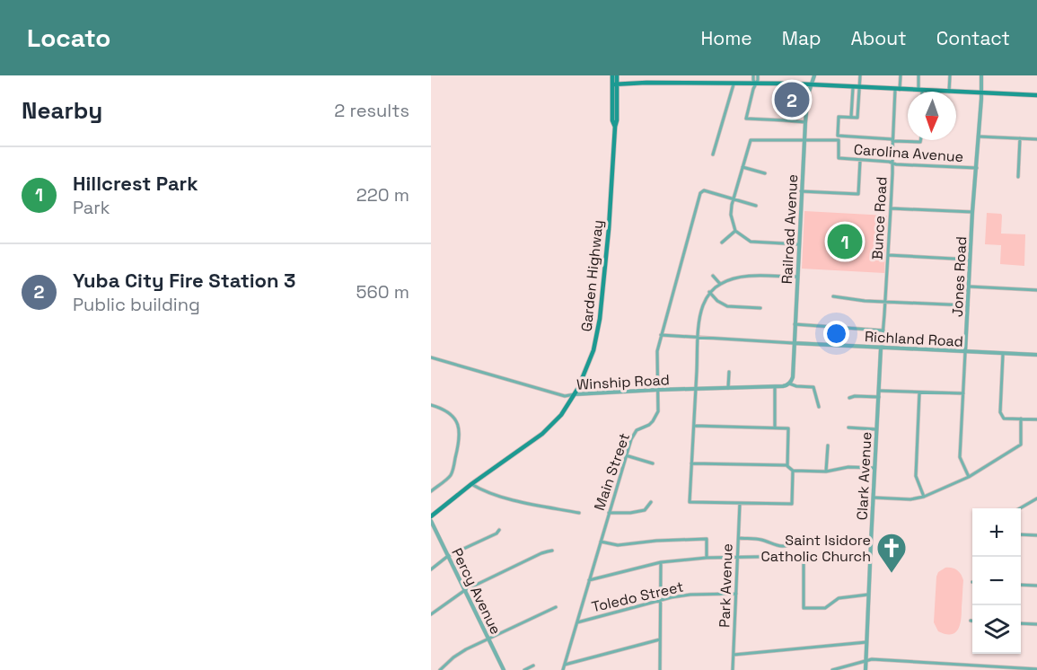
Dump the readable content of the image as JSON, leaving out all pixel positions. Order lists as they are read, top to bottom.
{
  "streets": {
    "main road": ["Garden Highway"],
    "street": [
      "Carolina Avenue",
      "Bunce Road",
      "Railroad Avenue",
      "Jones Road",
      "Richland Road",
      "Winship Road",
      "Main Street",
      "Clark Avenue",
      "Park Avenue",
      "Percy Avenue",
      "Toledo Street"
    ]
  },
  "crossings": [
    ["Carolina Avenue", "Bunce Road"],
    ["Carolina Avenue", "Railroad Avenue"],
    ["Carolina Avenue", "Jones Road"],
    ["Bunce Road", "Richland Road"],
    ["Bunce Road", "Clark Avenue"],
    ["Railroad Avenue", "Richland Road"],
    ["Railroad Avenue", "Winship Road"],
    ["Garden Highway", "Winship Road"],
    ["Jones Road", "Richland Road"],
    ["Richland Road", "Main Street"],
    ["Richland Road", "Clark Avenue"],
    ["Winship Road", "Main Street"],
    ["Main Street", "Toledo Street"],
    ["Park Avenue", "Toledo Street"]
  ],
  "places": {
    "church": ["Saint Isidore Catholic Church"]
  },
  "north": "bottom",
  "page": {
    "header": "Locato",
    "nav": [
      "Home",
      "Map",
      "About",
      "Contact"
    ],
    "heading": ["Nearby", "2 results"],
    "pins": ["2", "1"],
    "list": [
      {
        "mark": "1",
        "name": "Hillcrest Park",
        "note": "Park",
        "value": "220 m"
      },
      {
        "mark": "2",
        "name": "Yuba City Fire Station 3",
        "note": "Public building",
        "value": "560 m"
      }
    ],
    "map_buttons": ["+", "−"]
  }
}
